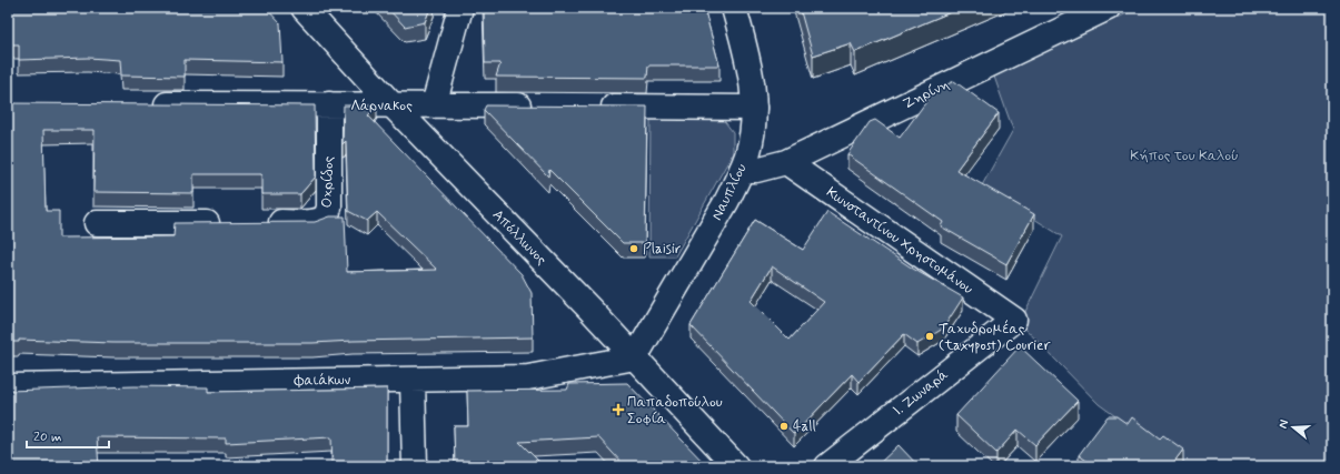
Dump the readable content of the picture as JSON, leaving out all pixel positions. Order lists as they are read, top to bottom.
{
  "streets": {
    "street": [
      "Ζηρίνη",
      "Λάρνακος",
      "Οχρίδος",
      "Ναυπλίου",
      "Απόλλωνος",
      "Κωνσταντίνου Χρηστομάνου",
      "Φαιάκων",
      "Ι. Ζωναρά"
    ]
  },
  "crossings": [
    ["Ζηρίνη", "Ναυπλίου"],
    ["Ζηρίνη", "Κωνσταντίνου Χρηστομάνου"],
    ["Λάρνακος", "Οχρίδος"],
    ["Λάρνακος", "Απόλλωνος"],
    ["Ναυπλίου", "Απόλλωνος"],
    ["Ναυπλίου", "Φαιάκων"],
    ["Απόλλωνος", "Φαιάκων"],
    ["Κωνσταντίνου Χρηστομάνου", "Ι. Ζωναρά"]
  ],
  "parks": ["Κήπος του Καλού"],
  "places": {
    "other": ["Plaisir", "Ταχυδρομέας (taxypost) Courier", "4all"],
    "health": ["Παπαδοπούλου Σοφία"]
  },
  "scale_bar": "20 m",
  "north": "left"
}
